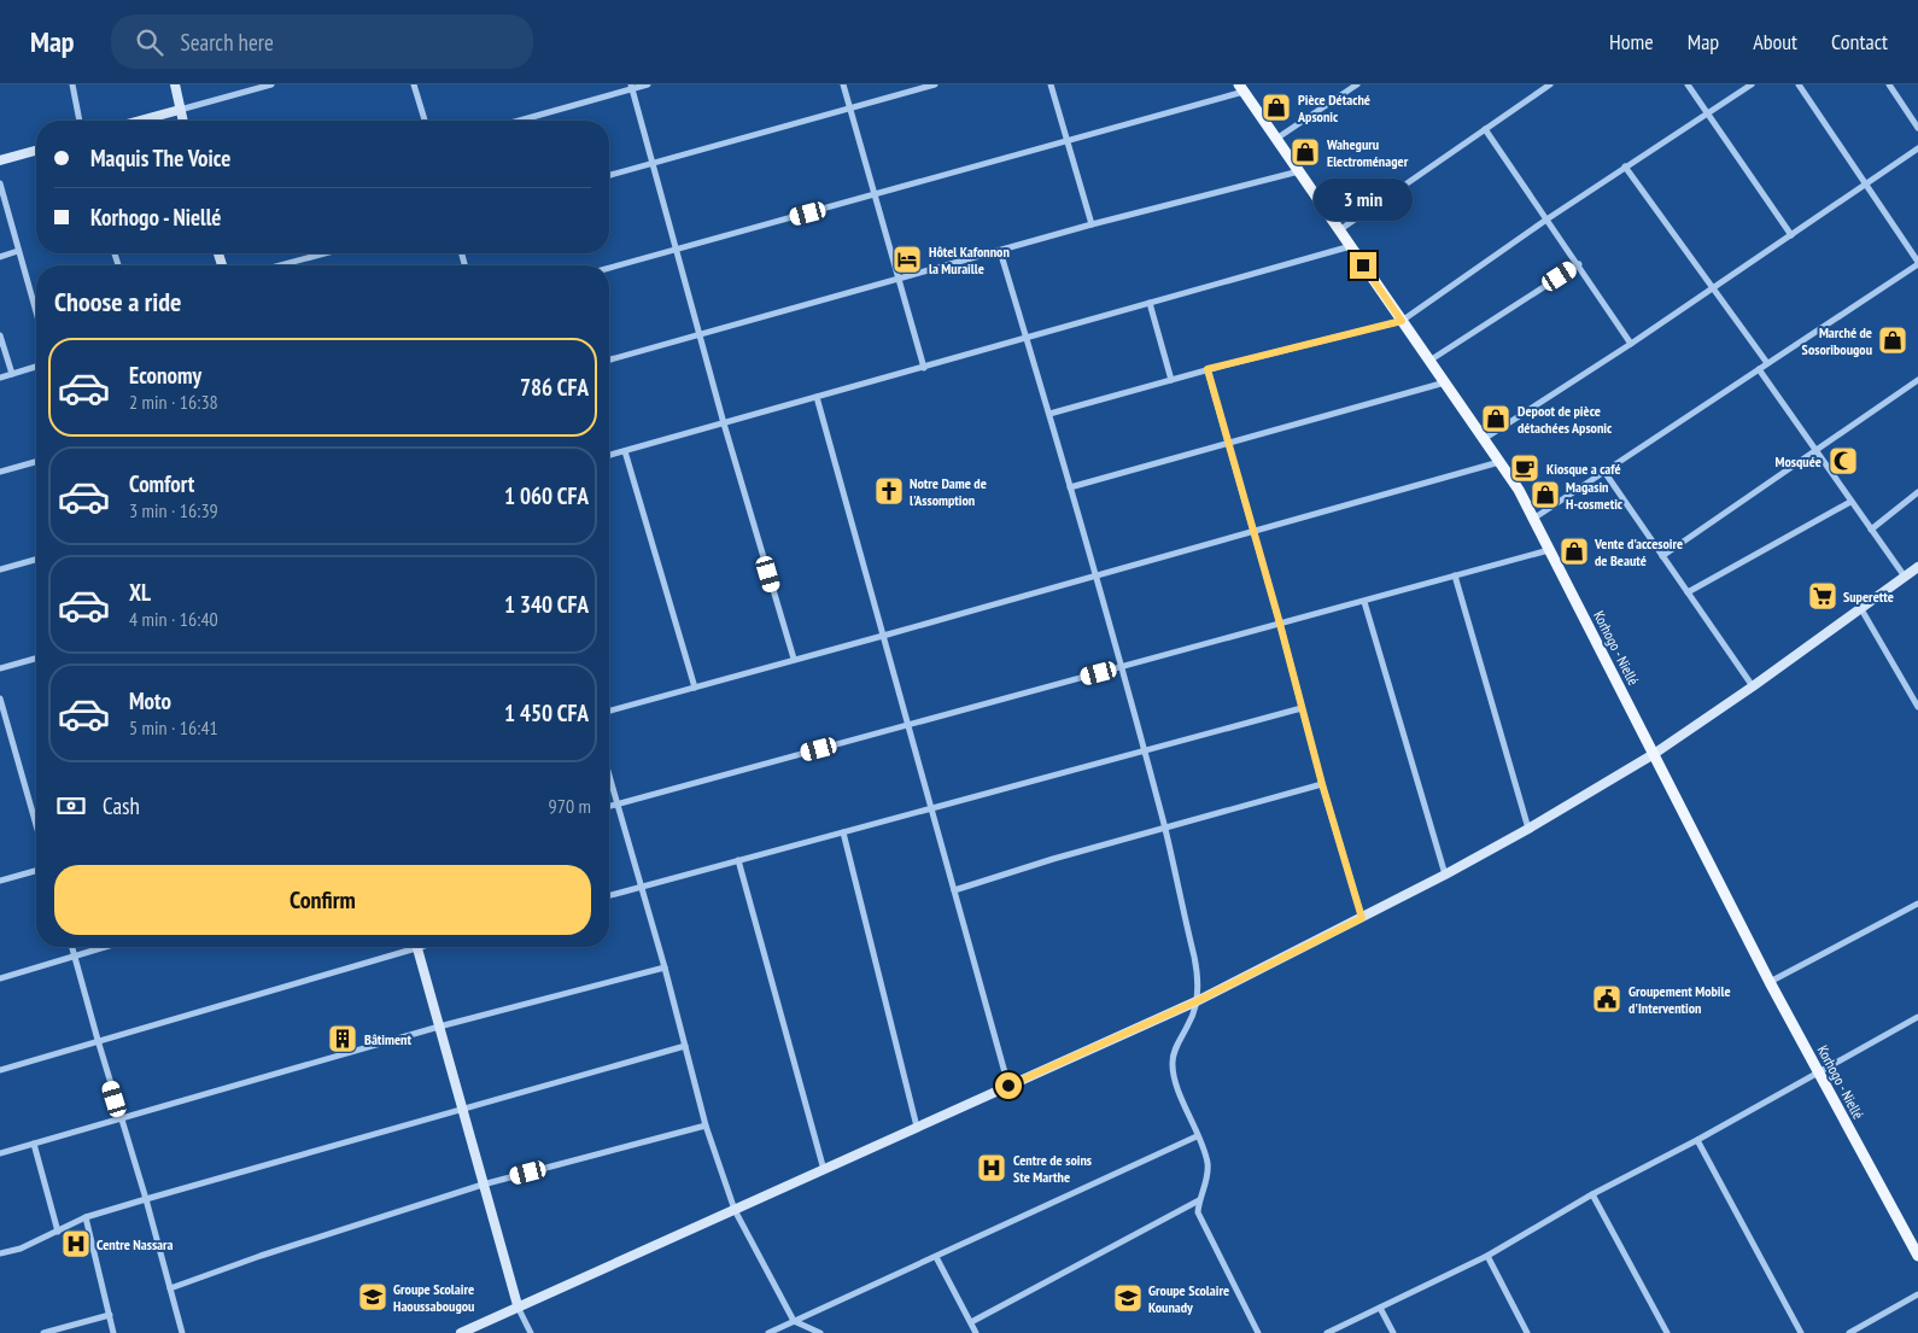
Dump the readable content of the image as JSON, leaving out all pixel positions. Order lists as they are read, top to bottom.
{
  "streets": {
    "main road": ["Korhogo - Niellé"]
  },
  "places": {
    "shop": [
      "Pièce Détaché Apsonic",
      "Waheguru Electroménager",
      "Marché de Sosoribougou",
      "Depoot de pièce détachées Apsonic",
      "Magasin H-cosmetic",
      "Vente d'accesoire de Beauté"
    ],
    "hotel": ["Hôtel Kafonnon la Muraille"],
    "mosque": ["Mosquée"],
    "cafe": ["Kiosque a café"],
    "church": ["Notre Dame de l'Assomption"],
    "supermarket": ["Superette"],
    "public building": ["Groupement Mobile d'Intervention"],
    "building": ["Bâtiment"],
    "hospital": ["Centre de soins Ste Marthe", "Centre Nassara"],
    "school or university": ["Groupe Scolaire Haoussabougou", "Groupe Scolaire Kounady"]
  },
  "page": {
    "header": "Map",
    "search": "Search here",
    "nav": [
      "Home",
      "Map",
      "About",
      "Contact"
    ],
    "banner": ["Maquis The Voice", "Korhogo - Niellé"],
    "bubble": "3 min",
    "heading": "Choose a ride",
    "list": [
      {
        "name": "Economy",
        "note": "2 min · 16:38",
        "value": "786 CFA"
      },
      {
        "name": "Comfort",
        "note": "3 min · 16:39",
        "value": "1 060 CFA"
      },
      {
        "name": "XL",
        "note": "4 min · 16:40",
        "value": "1 340 CFA"
      },
      {
        "name": "Moto",
        "note": "5 min · 16:41",
        "value": "1 450 CFA"
      }
    ],
    "pay": ["Cash", "970 m"],
    "buttons": "Confirm"
  }
}
